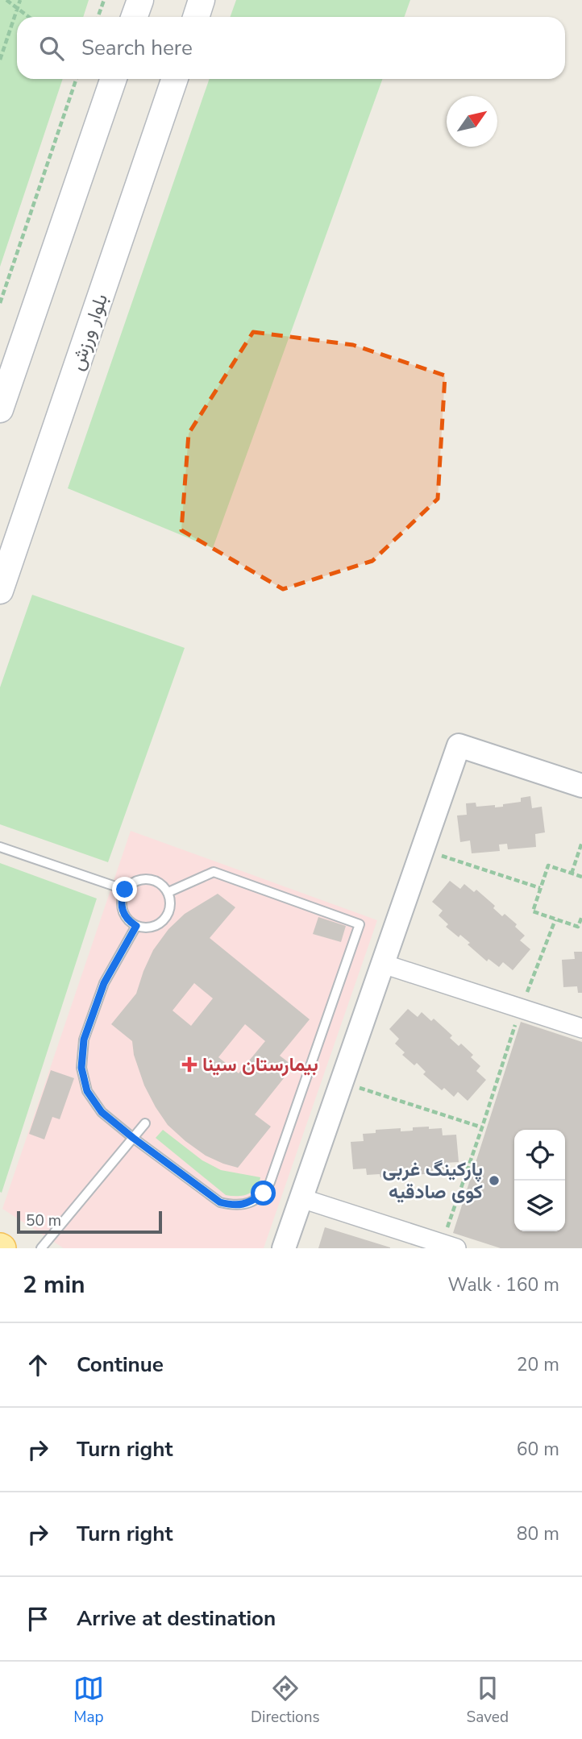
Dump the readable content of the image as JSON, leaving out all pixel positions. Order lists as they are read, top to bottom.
{
  "streets": {
    "main road": ["بلوار ورزش"]
  },
  "places": {
    "health": ["بیمارستان سینا"],
    "other": ["پارکینگ غربی کوی صادقیه"]
  },
  "scale_bar": "50 m",
  "north": "top right",
  "page": {
    "search": "Search here",
    "scale": "50 m",
    "heading": ["2 min", "Walk · 160 m"],
    "list": [
      ["Continue", "20 m"],
      ["Turn right", "60 m"],
      ["Turn right", "80 m"],
      "Arrive at destination"
    ],
    "nav": ["Map", "Directions", "Saved"]
  }
}
